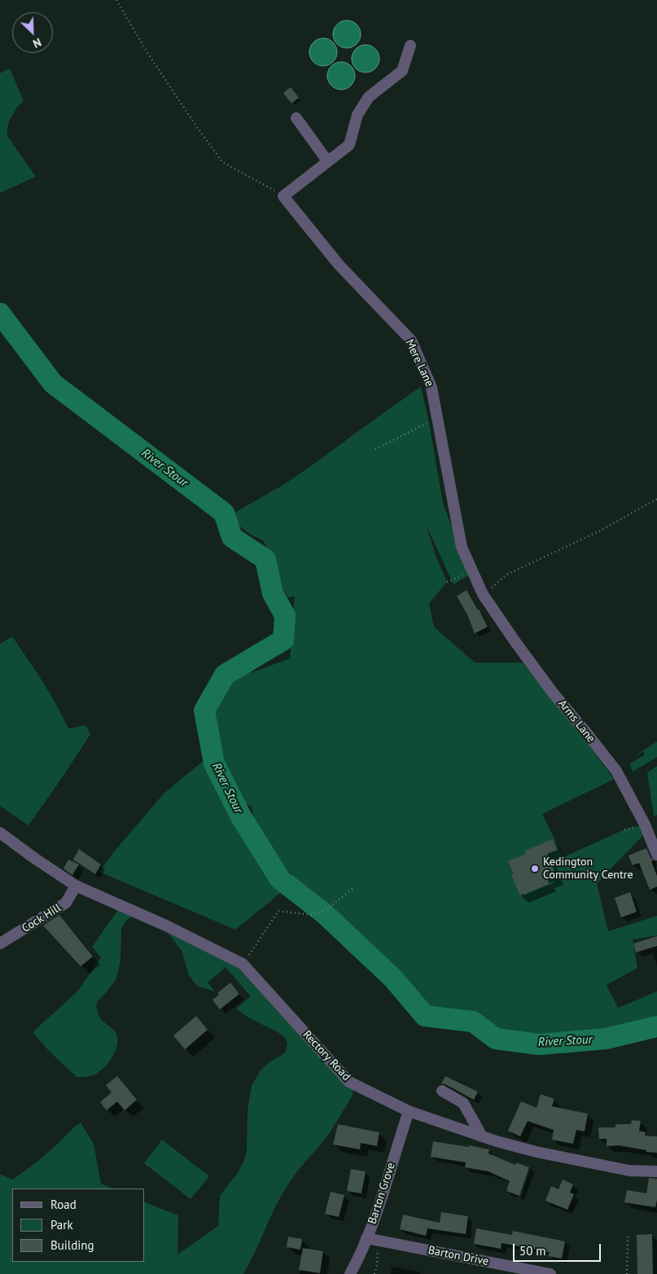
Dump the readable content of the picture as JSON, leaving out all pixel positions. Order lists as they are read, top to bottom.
{
  "streets": {
    "street": [
      "Mere Lane",
      "Arms Lane",
      "Cock Hill",
      "Rectory Road",
      "Barton Grove",
      "Barton Drive"
    ]
  },
  "crossings": [
    ["Mere Lane", "Arms Lane"],
    ["Cock Hill", "Rectory Road"],
    ["Rectory Road", "Barton Grove"],
    ["Barton Grove", "Barton Drive"]
  ],
  "water": ["River Stour"],
  "places": ["Kedington Community Centre"],
  "legend": ["Road", "Park", "Building"],
  "scale_bar": "50 m",
  "north": "bottom right"
}
